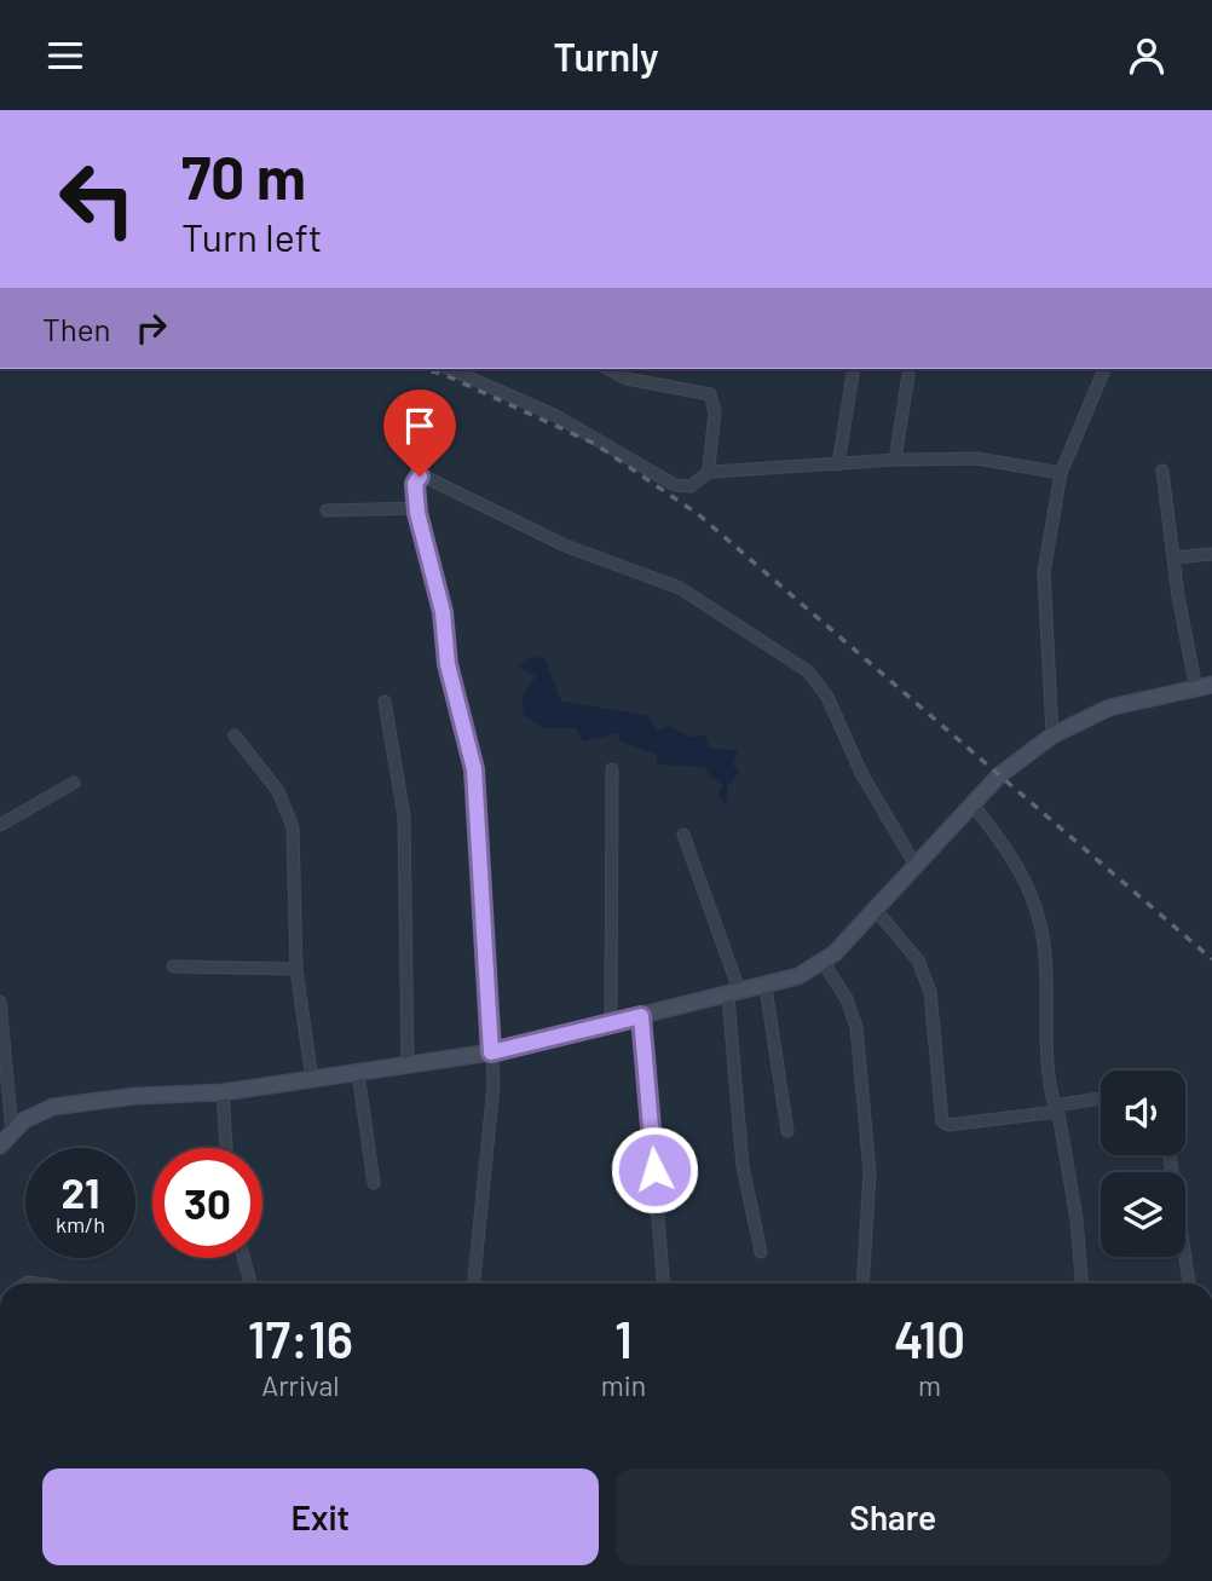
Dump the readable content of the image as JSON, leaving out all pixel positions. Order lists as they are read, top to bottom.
{
  "page": {
    "header": "Turnly",
    "turn": ["70 m", "Turn left"],
    "then": "Then",
    "speed": "21 km/h",
    "limit": "30",
    "eta": [
      "17:16",
      "Arrival",
      "1",
      "min",
      "410",
      "m"
    ],
    "buttons": ["Exit", "Share"]
  }
}
